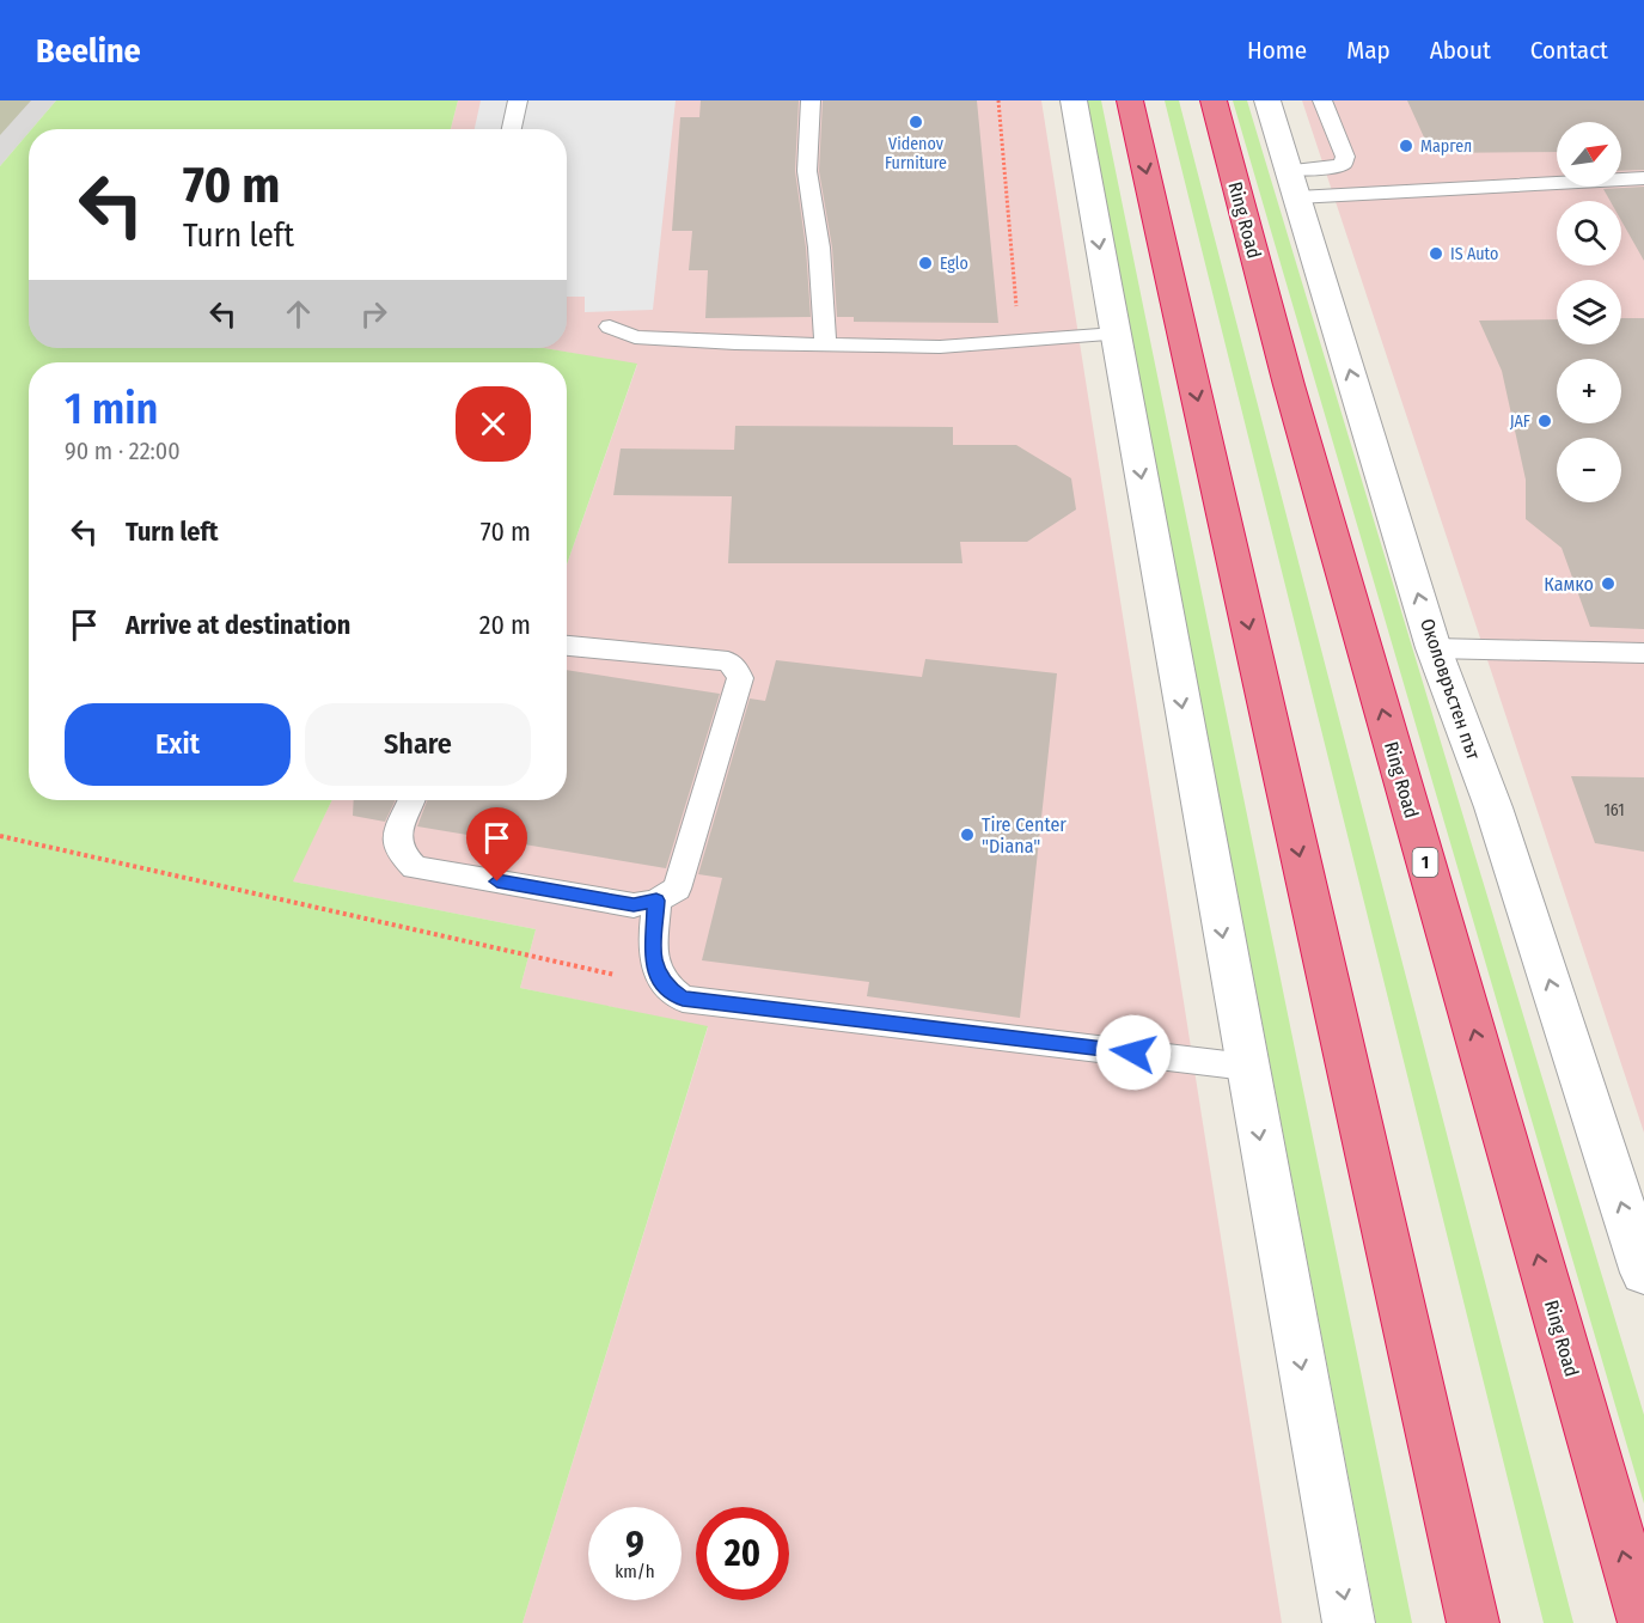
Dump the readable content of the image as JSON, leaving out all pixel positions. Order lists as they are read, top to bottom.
{
  "streets": {
    "highway": ["Ring Road", "1"],
    "street": ["Околовръстен път"]
  },
  "places": [
    "Videnov Furniture",
    "Маргел",
    "IS Auto",
    "Eglo",
    "JAF",
    "Камко",
    "Tire Center \"Diana\""
  ],
  "house_numbers": ["161"],
  "north": "top right",
  "page": {
    "header": "Beeline",
    "nav": [
      "Home",
      "Map",
      "About",
      "Contact"
    ],
    "map_buttons": ["+", "−"],
    "turn": ["70 m", "Turn left"],
    "heading": ["1 min", "90 m · 22:00"],
    "list": [
      {
        "name": "Turn left",
        "value": "70 m"
      },
      {
        "name": "Arrive at destination",
        "value": "20 m"
      }
    ],
    "buttons": ["Exit", "Share"],
    "speed": "9 km/h",
    "limit": "20"
  }
}
